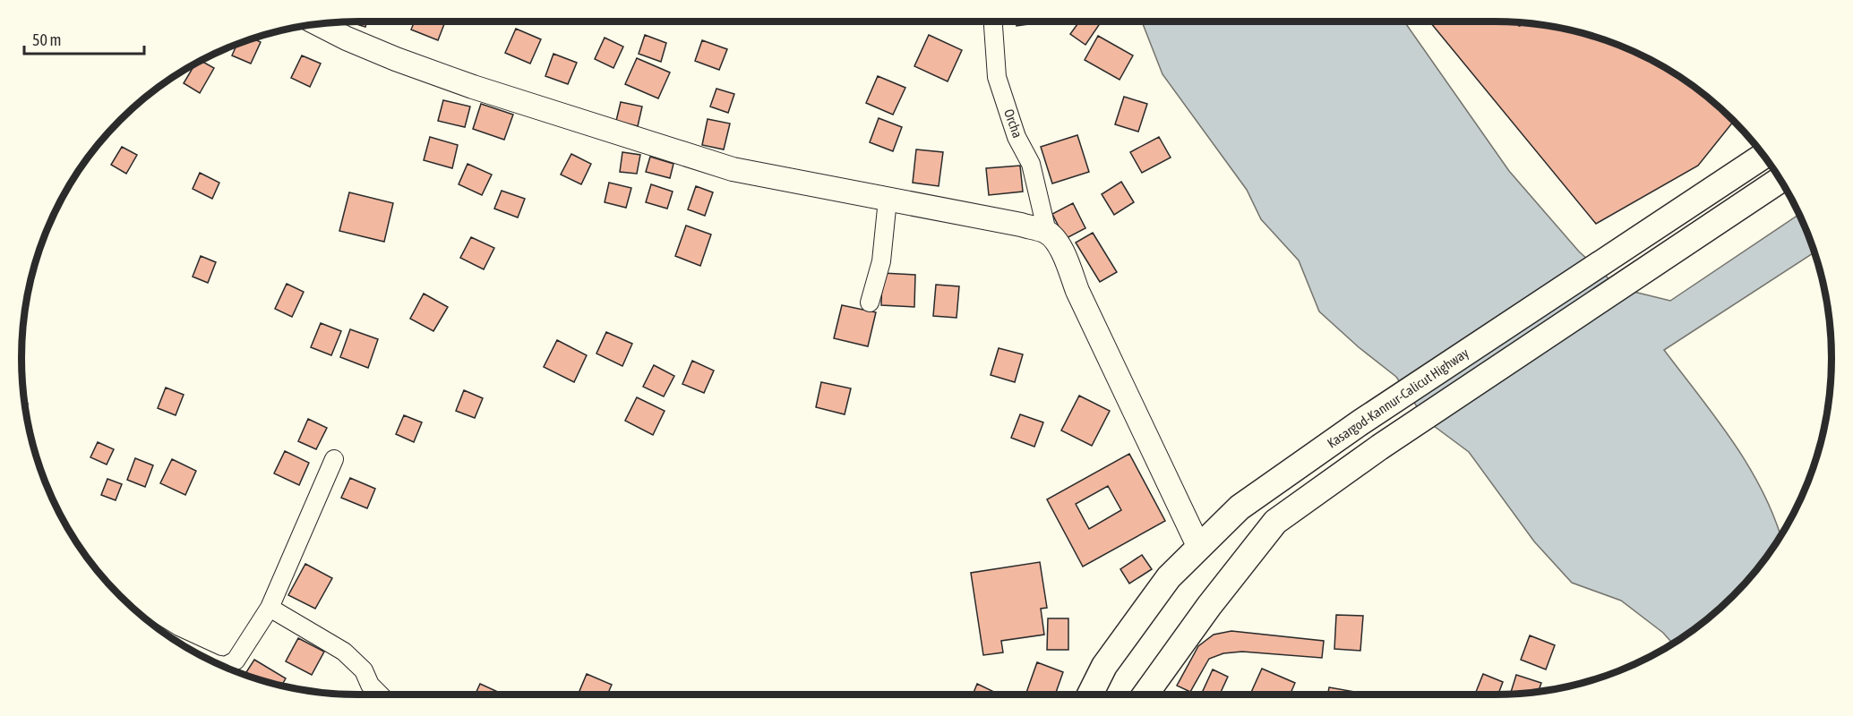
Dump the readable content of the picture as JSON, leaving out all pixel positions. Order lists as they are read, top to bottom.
{
  "streets": {
    "highway": ["Kasargod-Kannur-Calicut Highway"],
    "street": ["Orcha"]
  },
  "scale_bar": "50 m"
}
